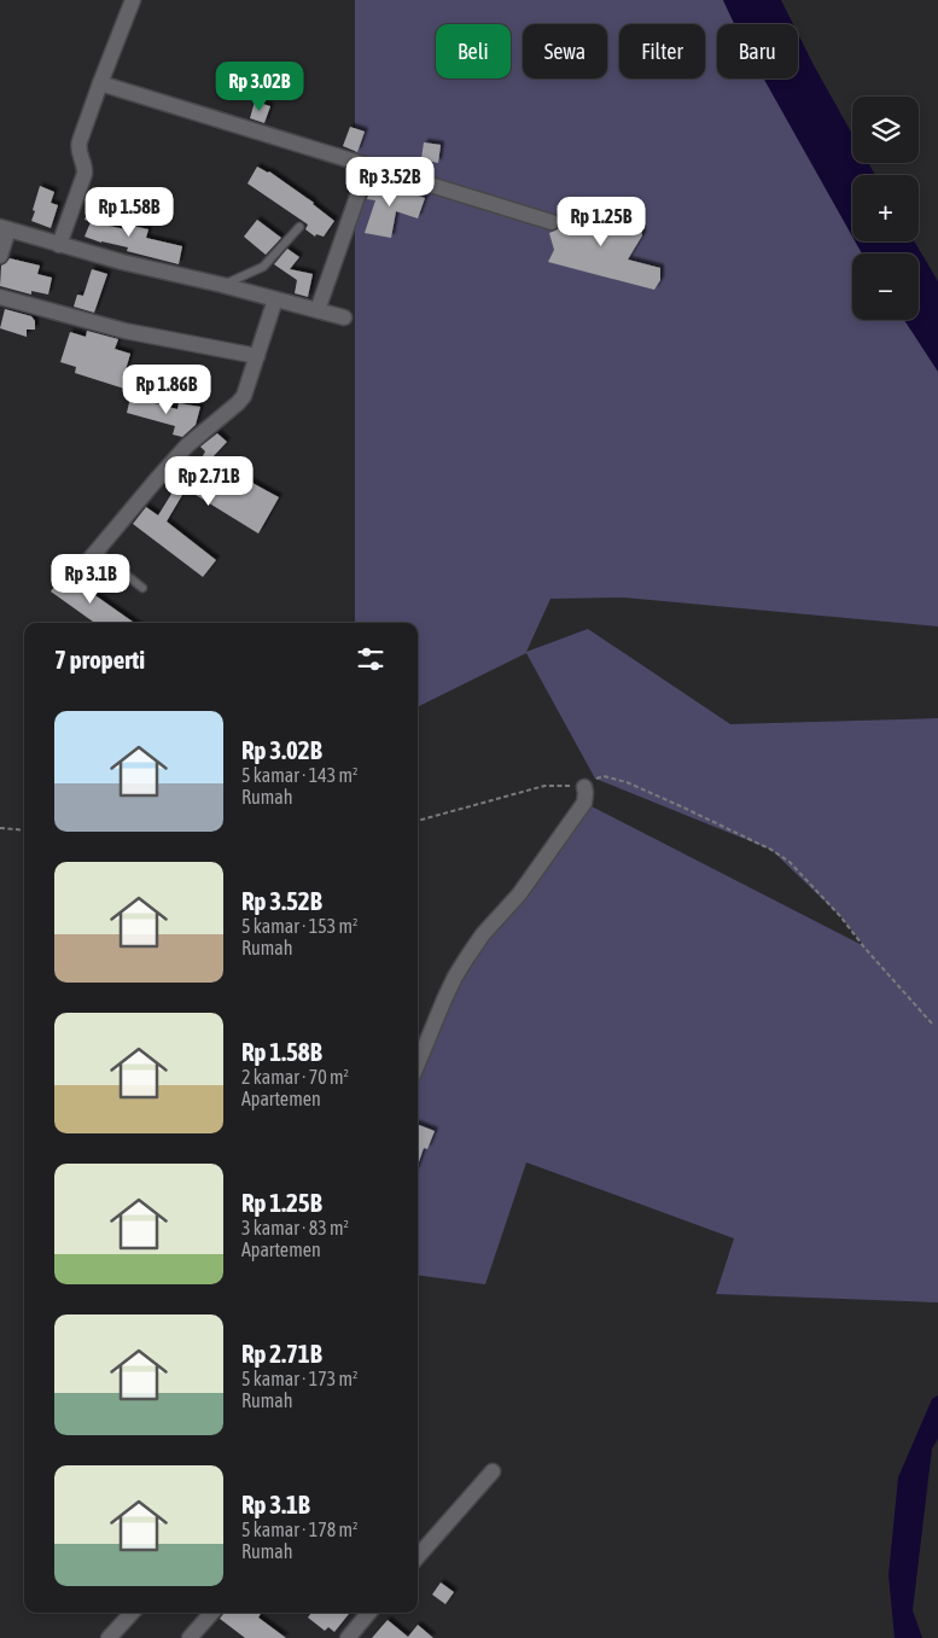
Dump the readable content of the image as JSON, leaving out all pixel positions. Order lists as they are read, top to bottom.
{
  "page": {
    "chip": [
      "Beli",
      "Sewa",
      "Filter",
      "Baru"
    ],
    "price": [
      "Rp 3.02B",
      "Rp 3.52B",
      "Rp 1.58B",
      "Rp 1.25B",
      "Rp 1.86B",
      "Rp 2.71B",
      "Rp 3.1B"
    ],
    "map_buttons": ["+", "−"],
    "heading": "7 properti",
    "list": [
      {
        "name": "Rp 3.02B",
        "note": "5 kamar · 143 m² · Rumah"
      },
      {
        "name": "Rp 3.52B",
        "note": "5 kamar · 153 m² · Rumah"
      },
      {
        "name": "Rp 1.58B",
        "note": "2 kamar · 70 m² · Apartemen"
      },
      {
        "name": "Rp 1.25B",
        "note": "3 kamar · 83 m² · Apartemen"
      },
      {
        "name": "Rp 2.71B",
        "note": "5 kamar · 173 m² · Rumah"
      },
      {
        "name": "Rp 3.1B",
        "note": "5 kamar · 178 m² · Rumah"
      }
    ]
  }
}
